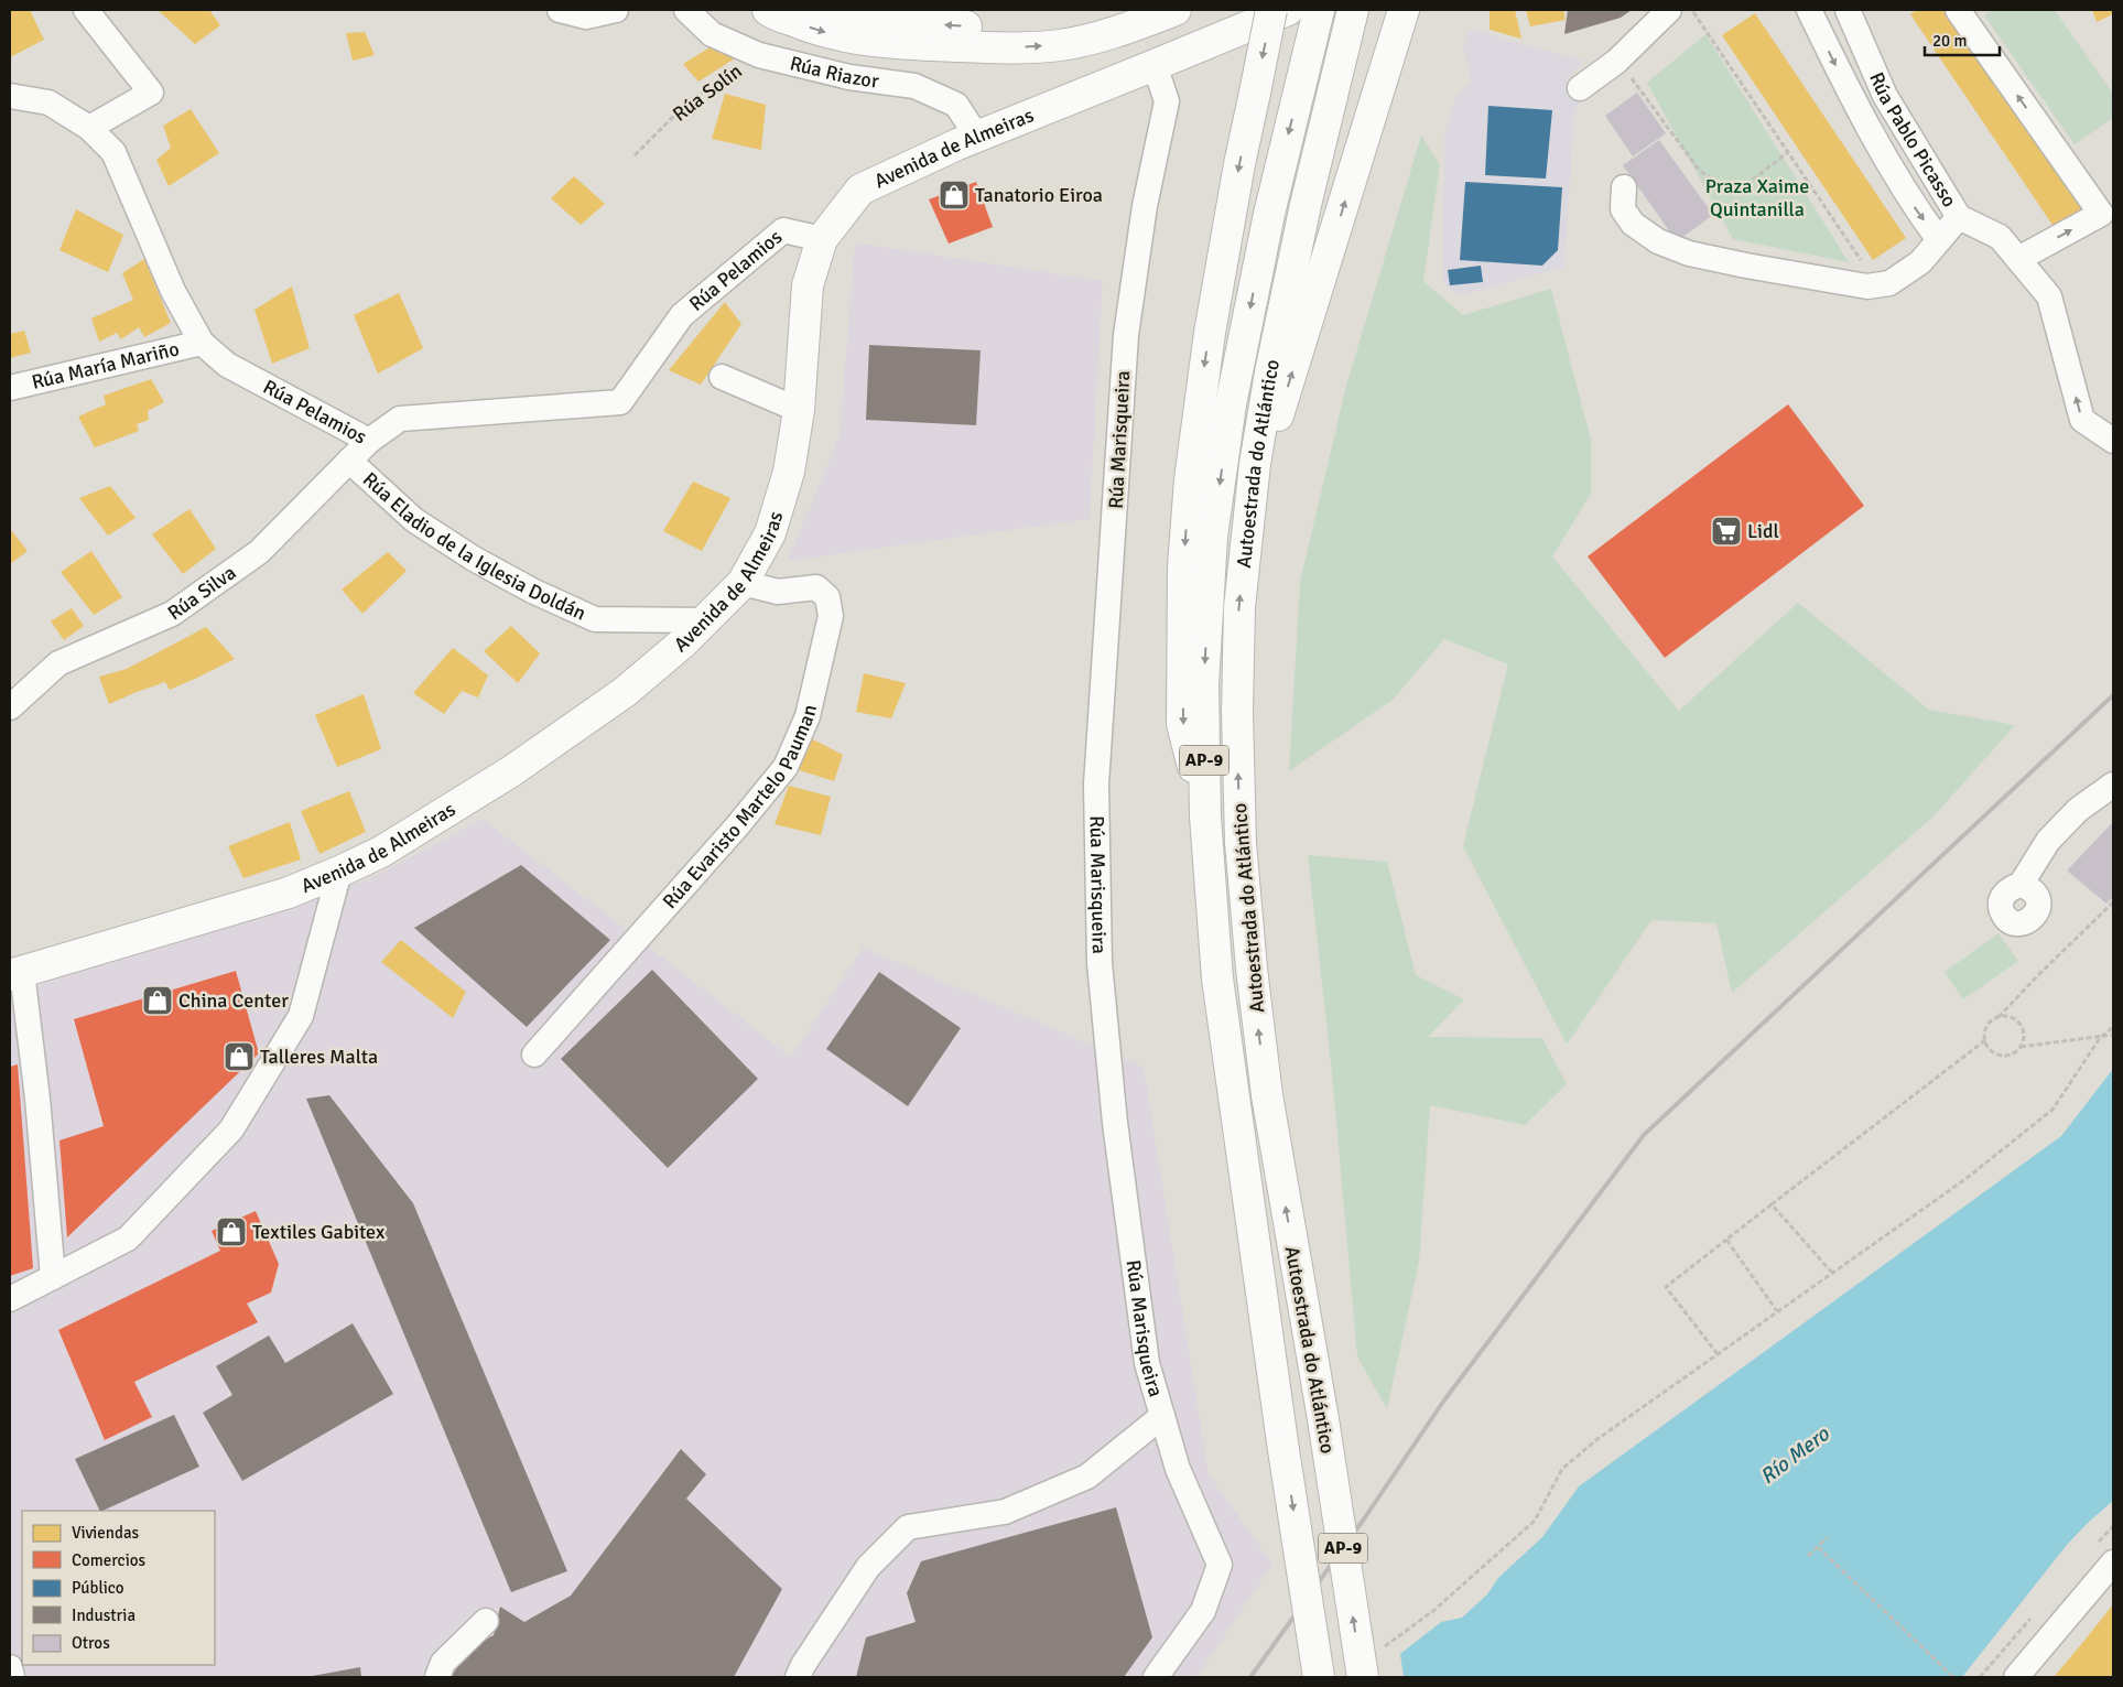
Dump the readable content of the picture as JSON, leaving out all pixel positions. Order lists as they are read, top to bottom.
{
  "streets": {
    "main road": ["Avenida de Almeiras", "Autoestrada do Atlántico", "AP-9"],
    "street": [
      "Rúa Riazor",
      "Rúa Pablo Picasso",
      "Rúa Pelamios",
      "Rúa María Mariño",
      "Rúa Marisqueira",
      "Rúa Eladio de la Iglesia Doldán",
      "Rúa Silva",
      "Rúa Evaristo Martelo Pauman"
    ],
    "path": ["Rúa Solín"]
  },
  "crossings": [
    ["Rúa Riazor", "Rúa Solín"],
    ["Rúa Riazor", "Avenida de Almeiras"],
    ["Avenida de Almeiras", "Rúa Pelamios"],
    ["Avenida de Almeiras", "Rúa Marisqueira"],
    ["Avenida de Almeiras", "Rúa Eladio de la Iglesia Doldán"],
    ["Avenida de Almeiras", "Rúa Evaristo Martelo Pauman"],
    ["Rúa Pelamios", "Rúa María Mariño"],
    ["Rúa Pelamios", "Rúa Silva"],
    ["Rúa Eladio de la Iglesia Doldán", "Rúa Silva"]
  ],
  "water": ["Río Mero"],
  "parks": ["Praza Xaime Quintanilla"],
  "places": {
    "shop": [
      "Tanatorio Eiroa",
      "China Center",
      "Talleres Malta",
      "Textiles Gabitex"
    ],
    "supermarket": ["Lidl"]
  },
  "legend": [
    "Viviendas",
    "Comercios",
    "Público",
    "Industria",
    "Otros"
  ],
  "scale_bar": "20 m"
}
